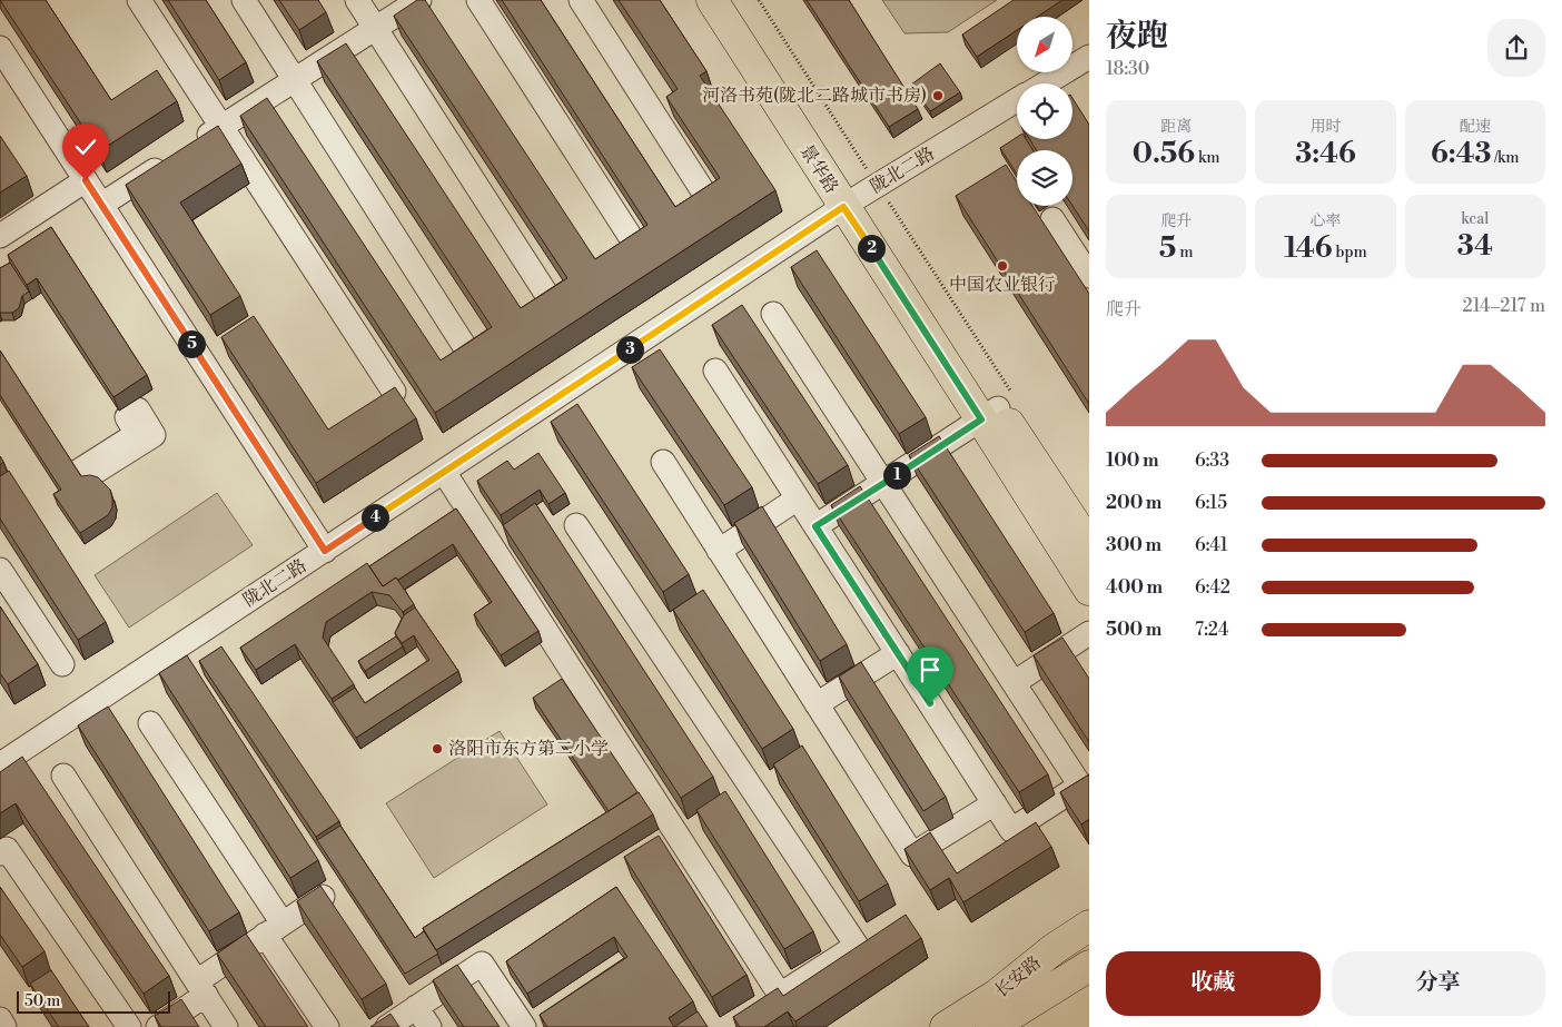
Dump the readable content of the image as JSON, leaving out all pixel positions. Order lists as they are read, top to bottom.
{
  "streets": {
    "main road": ["景华路", "长安路"],
    "street": ["陇北二路"]
  },
  "crossings": [
    ["景华路", "陇北二路"]
  ],
  "places": ["河洛书苑(陇北二路城市书房)", "中国农业银行", "洛阳市东方第二小学"],
  "scale_bar": "50 m",
  "north": "bottom left",
  "page": {
    "heading": ["夜跑", "18:30"],
    "stats": [
      ["距离", "0.56 km"],
      ["用时", "3:46"],
      ["配速", "6:43 /km"],
      ["爬升", "5 m"],
      ["心率", "146 bpm"],
      ["kcal", "34"]
    ],
    "pins": [
      "2",
      "5",
      "3",
      "1",
      "4"
    ],
    "chart": ["爬升", "214–217 m"],
    "list": [
      {
        "name": "100 m",
        "note": "6:33"
      },
      {
        "name": "200 m",
        "note": "6:15"
      },
      {
        "name": "300 m",
        "note": "6:41"
      },
      {
        "name": "400 m",
        "note": "6:42"
      },
      {
        "name": "500 m",
        "note": "7:24"
      }
    ],
    "buttons": ["收藏", "分享"],
    "scale": "50 m"
  }
}
